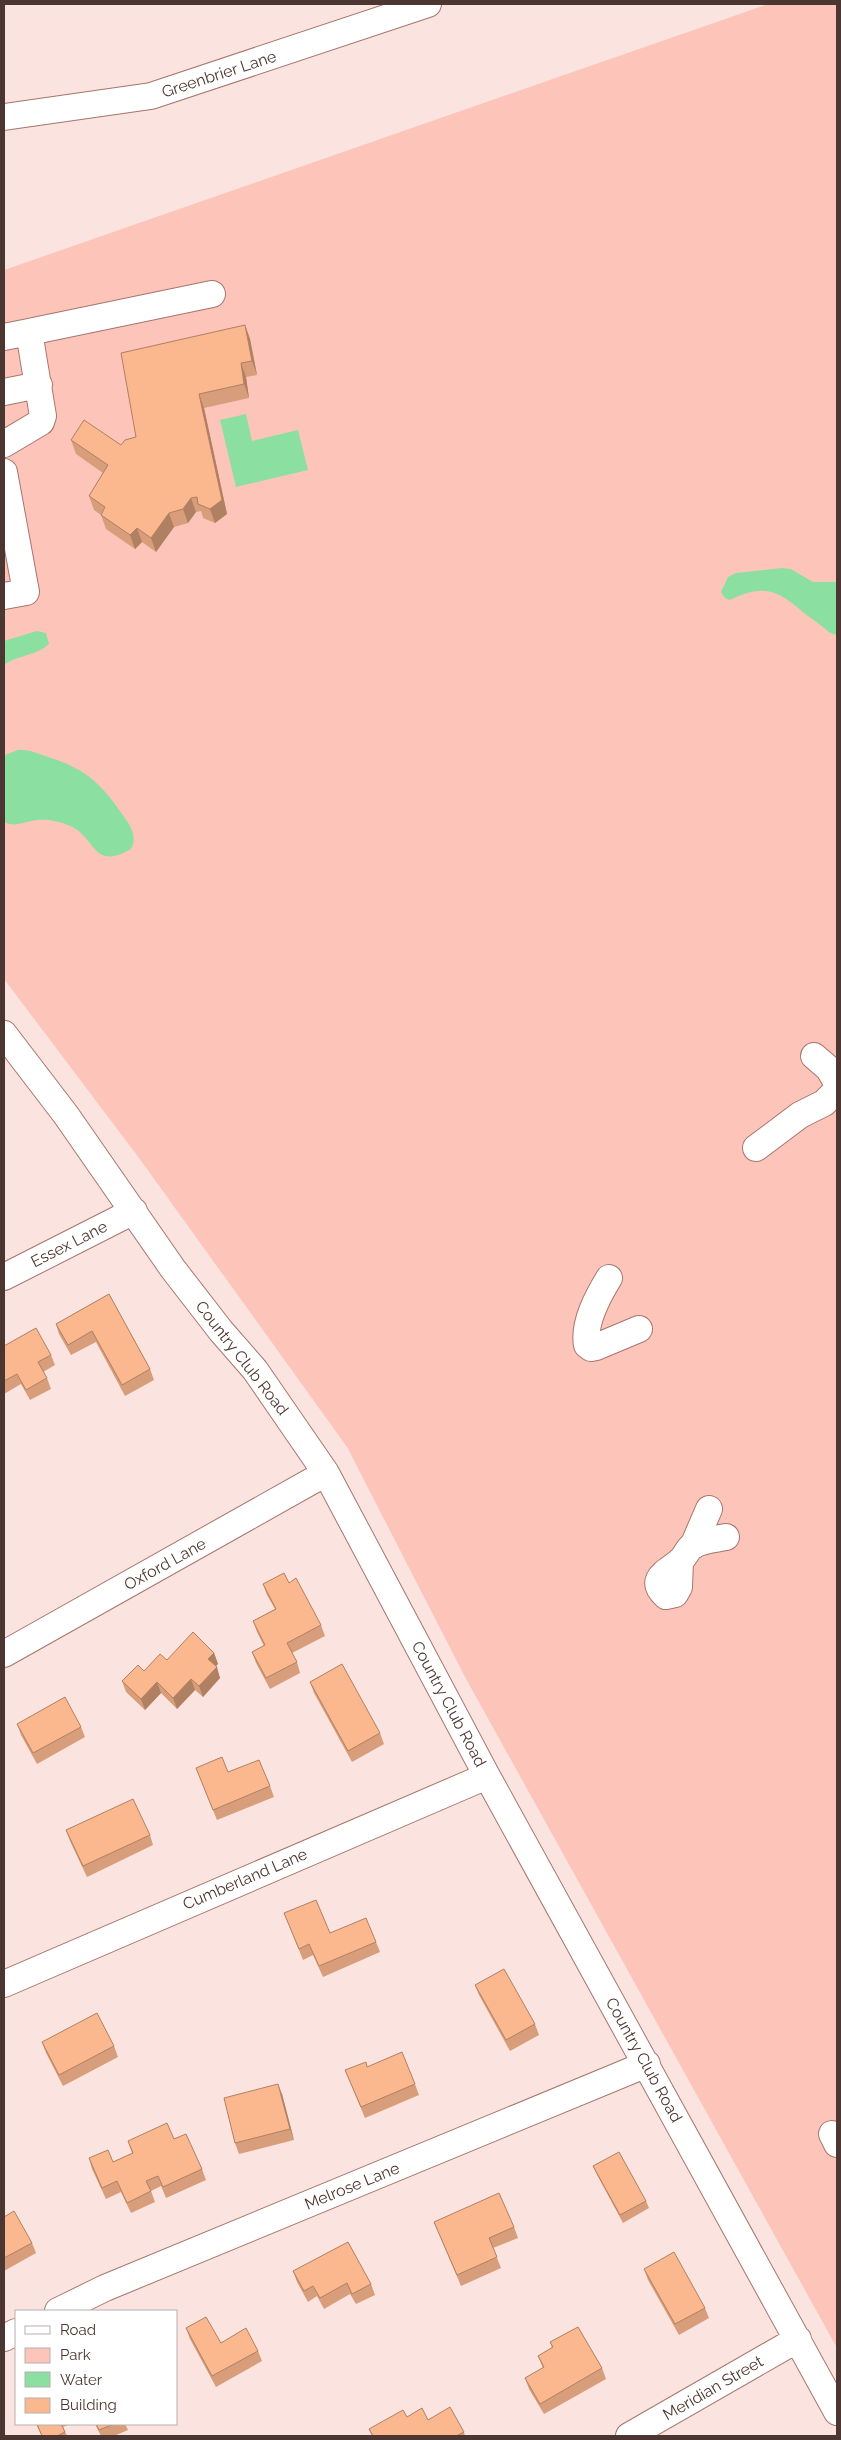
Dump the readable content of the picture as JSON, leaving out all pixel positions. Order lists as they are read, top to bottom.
{
  "streets": {
    "street": [
      "Greenbrier Lane",
      "Essex Lane",
      "Country Club Road",
      "Oxford Lane",
      "Cumberland Lane",
      "Melrose Lane",
      "Meridian Street"
    ]
  },
  "crossings": [
    ["Essex Lane", "Country Club Road"],
    ["Country Club Road", "Oxford Lane"],
    ["Country Club Road", "Cumberland Lane"],
    ["Country Club Road", "Melrose Lane"],
    ["Country Club Road", "Meridian Street"]
  ],
  "legend": [
    "Road",
    "Park",
    "Water",
    "Building"
  ]
}
